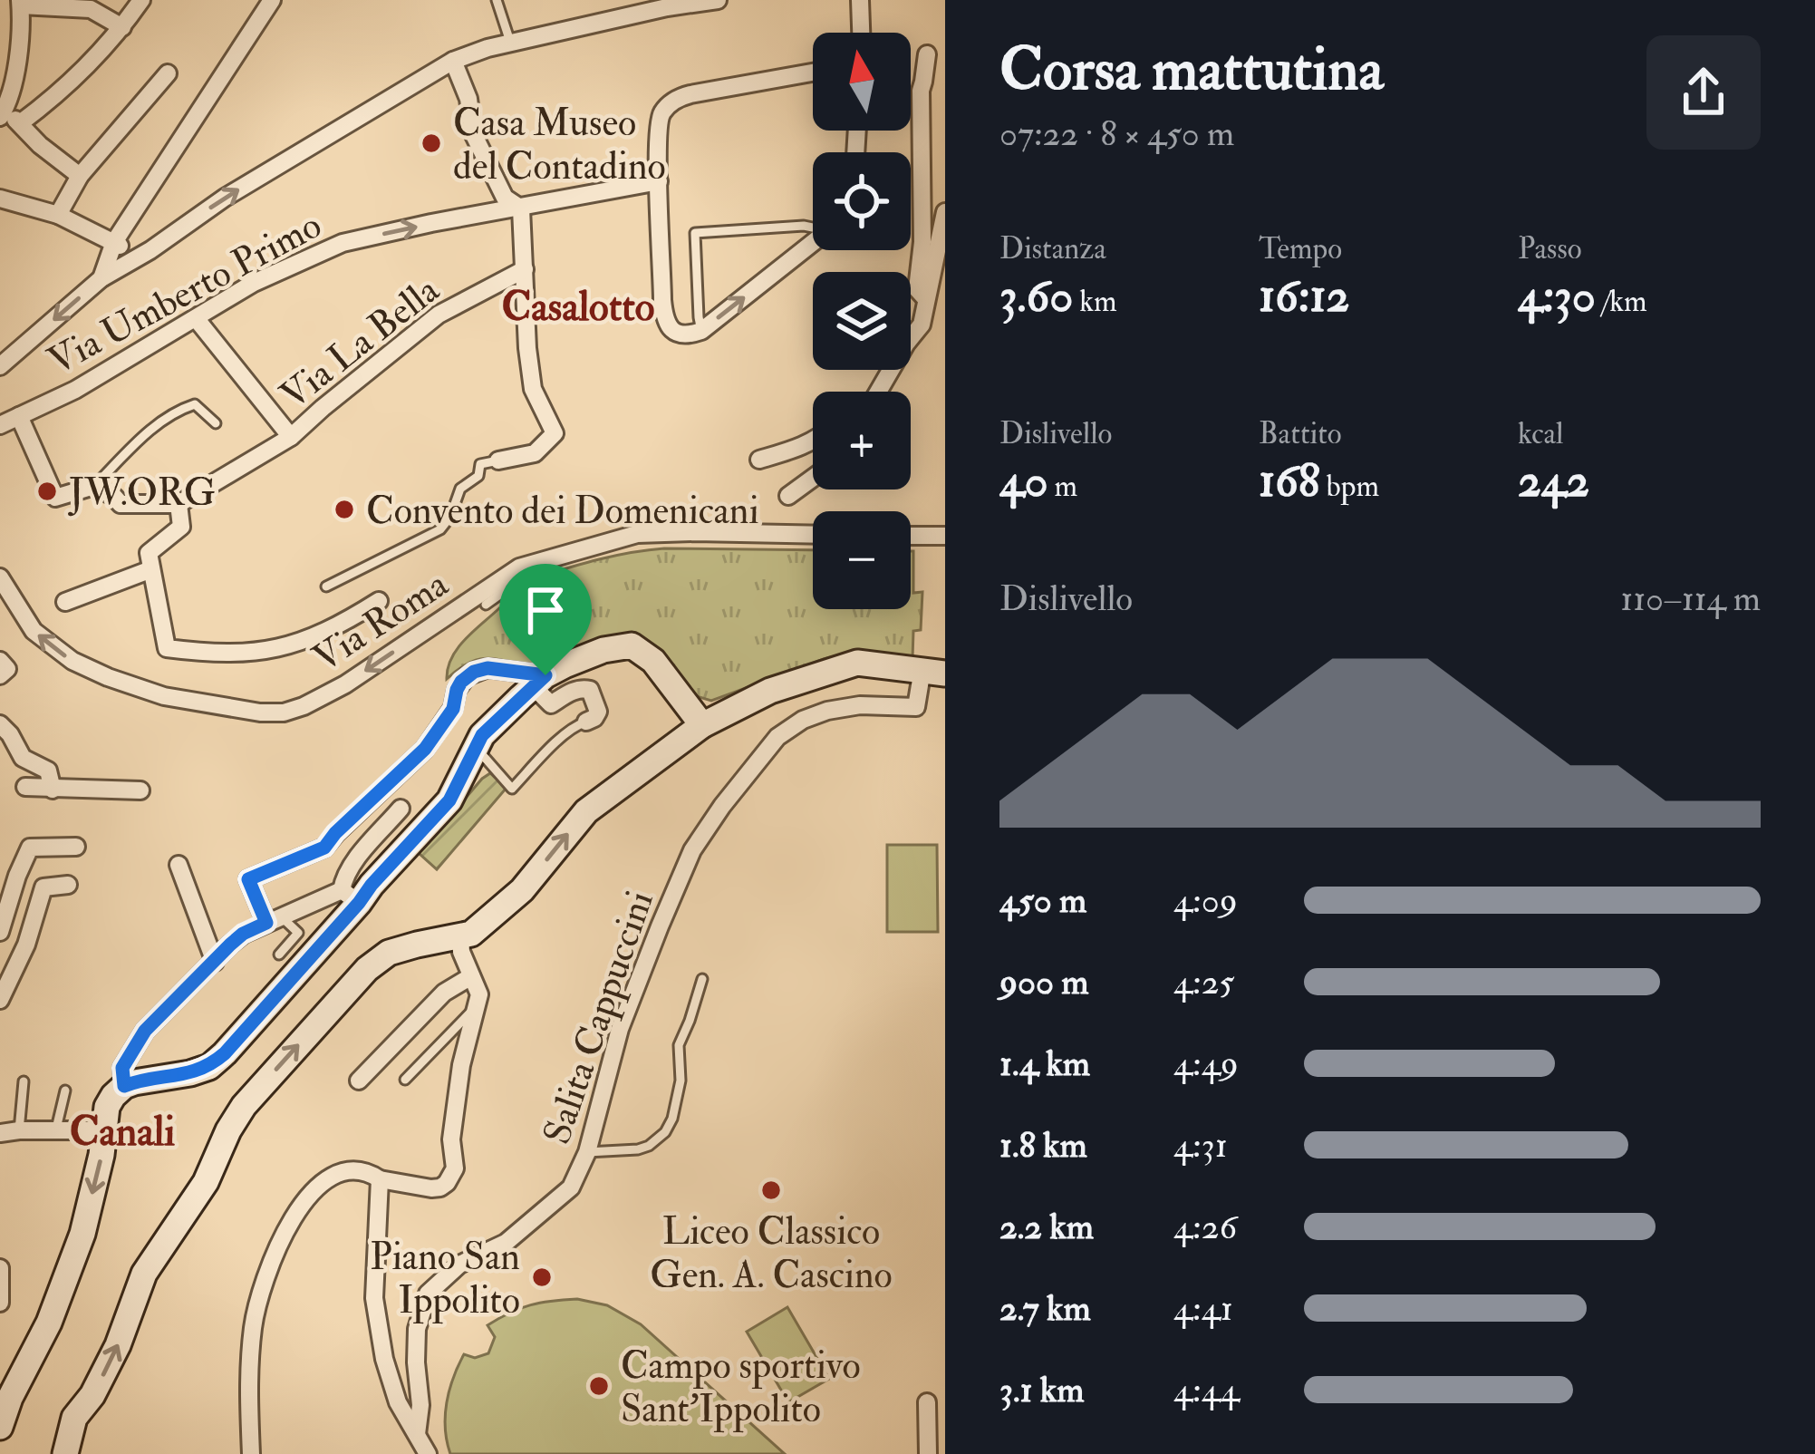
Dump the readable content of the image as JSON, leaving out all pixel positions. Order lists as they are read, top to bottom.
{
  "streets": {
    "street": [
      "Via Umberto Primo",
      "Via La Bella",
      "Via Roma",
      "Salita Cappuccini"
    ]
  },
  "districts": ["Casalotto", "Canali"],
  "places": [
    "Casa Museo del Contadino",
    "JW.ORG",
    "Convento dei Domenicani",
    "Liceo Classico Gen. A. Cascino",
    "Piano San Ippolito",
    "Campo sportivo Sant'Ippolito"
  ],
  "north": "top",
  "page": {
    "heading": ["Corsa mattutina", "07:22 · 8 × 450 m"],
    "map_buttons": ["+", "−"],
    "stats": [
      ["Distanza", "3.60 km"],
      ["Tempo", "16:12"],
      ["Passo", "4:30 /km"],
      ["Dislivello", "40 m"],
      ["Battito", "168 bpm"],
      ["kcal", "242"]
    ],
    "chart": ["Dislivello", "110–114 m"],
    "list": [
      {
        "name": "450 m",
        "note": "4:09"
      },
      {
        "name": "900 m",
        "note": "4:25"
      },
      {
        "name": "1.4 km",
        "note": "4:49"
      },
      {
        "name": "1.8 km",
        "note": "4:31"
      },
      {
        "name": "2.2 km",
        "note": "4:26"
      },
      {
        "name": "2.7 km",
        "note": "4:41"
      },
      {
        "name": "3.1 km",
        "note": "4:44"
      }
    ]
  }
}
